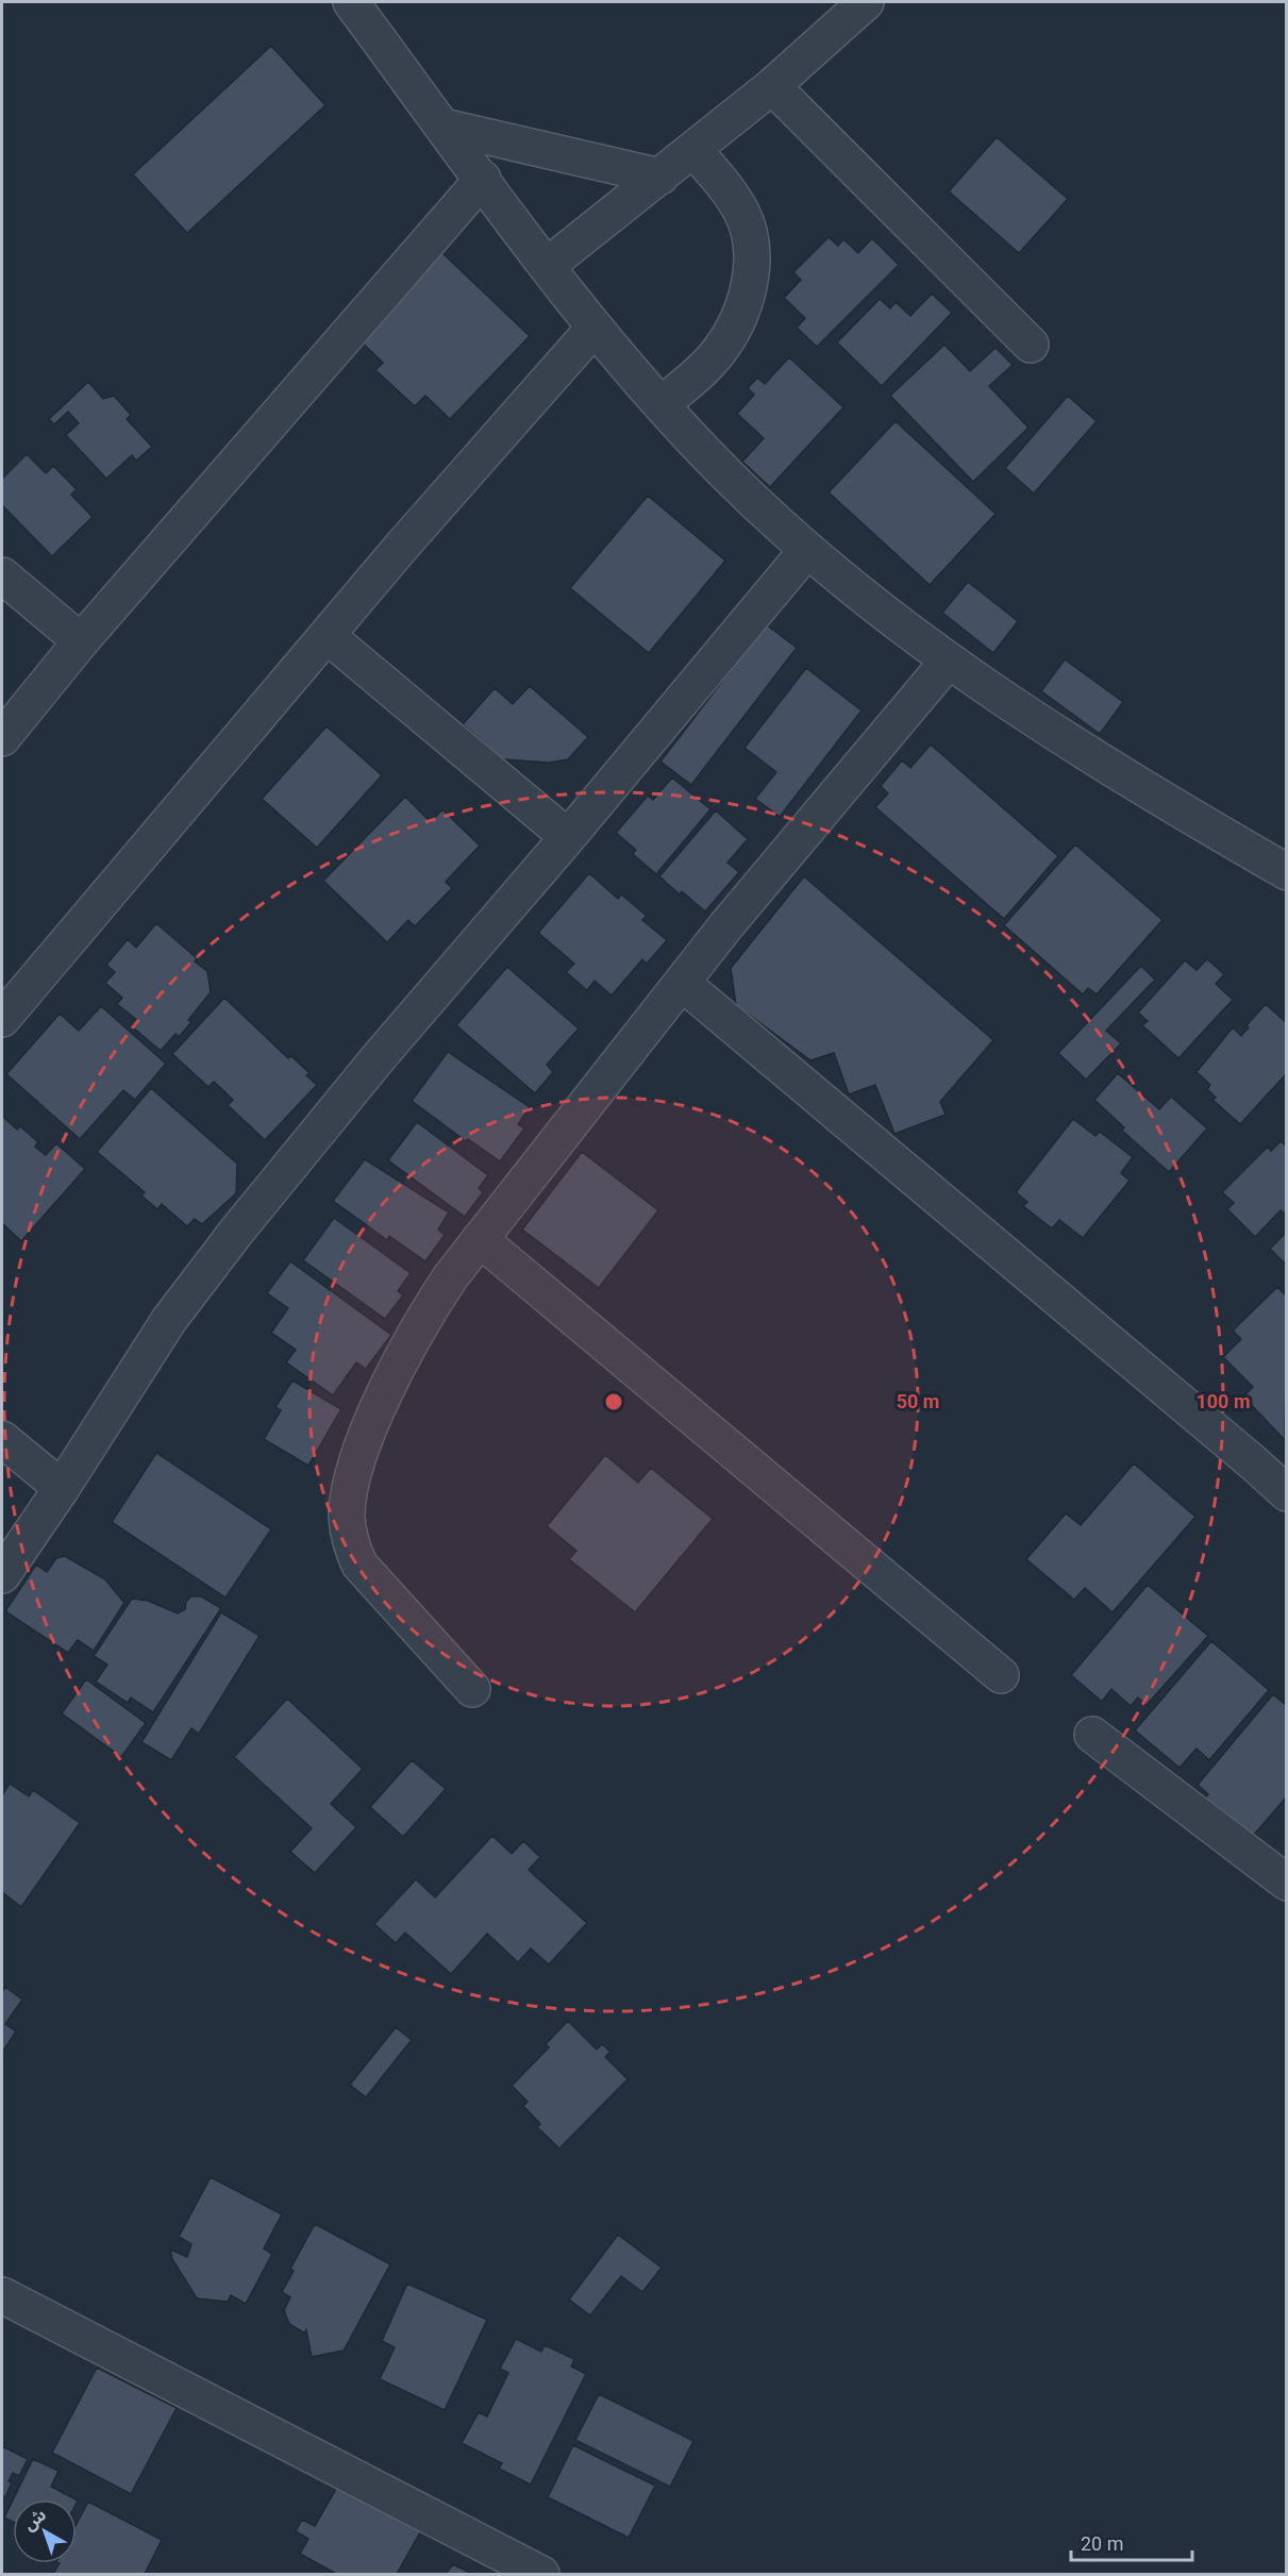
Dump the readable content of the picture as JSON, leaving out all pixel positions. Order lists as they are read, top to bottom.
{
  "scale_bar": "20 m",
  "north": "top left",
  "rings": ["50 m", "100 m"]
}
